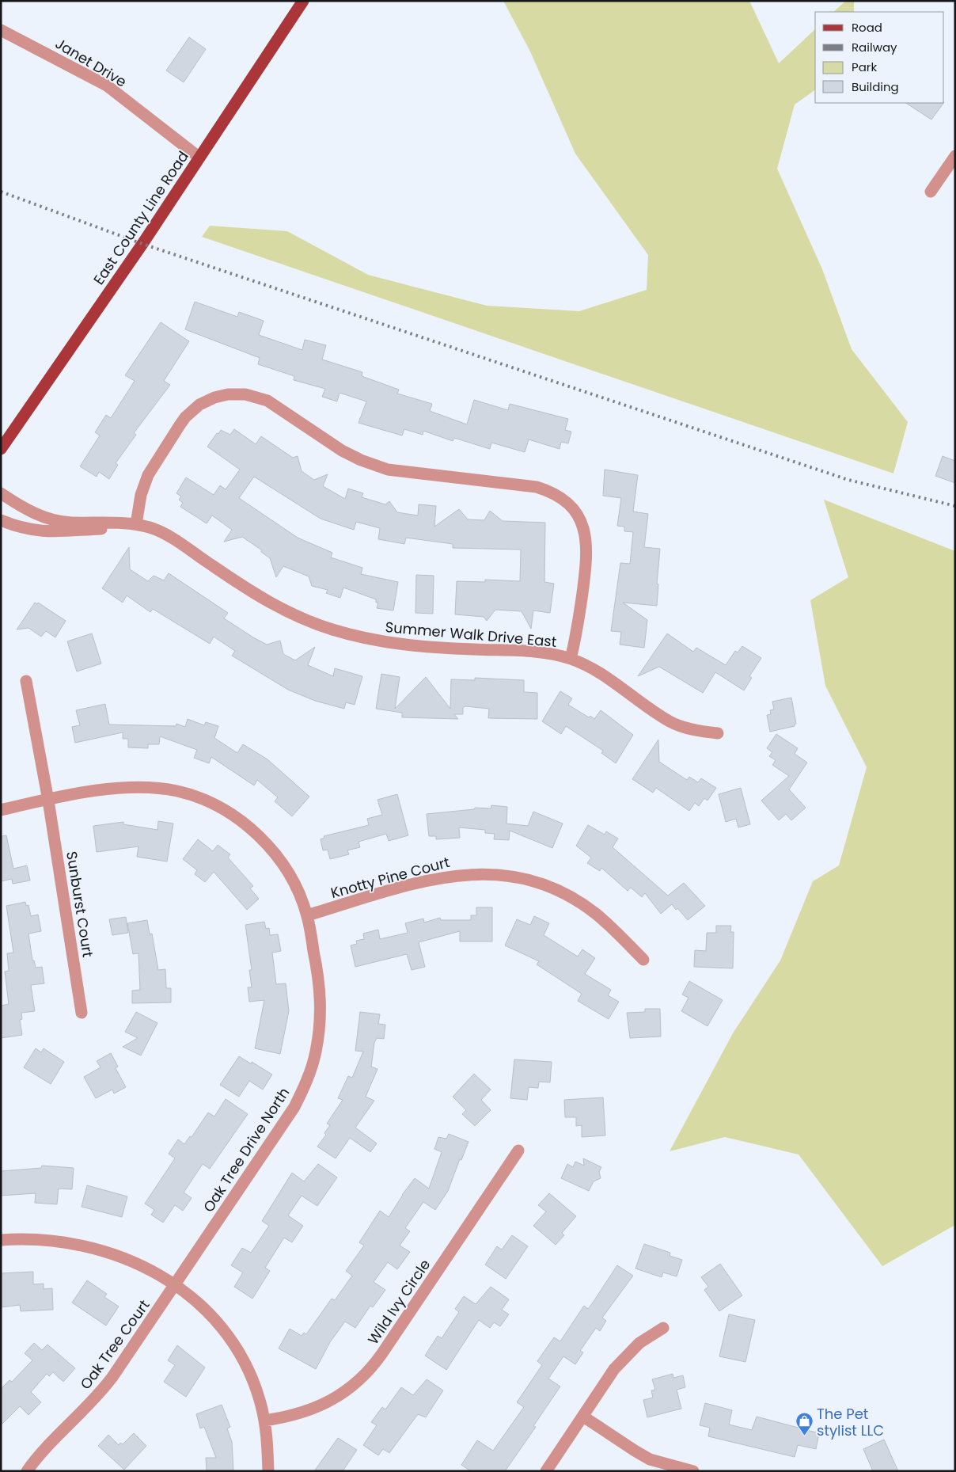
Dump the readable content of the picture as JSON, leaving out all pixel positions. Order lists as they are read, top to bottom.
{
  "streets": {
    "main road": ["East County Line Road"],
    "street": [
      "Janet Drive",
      "Summer Walk Drive East",
      "Knotty Pine Court",
      "Sunburst Court",
      "Oak Tree Drive North",
      "Wild Ivy Circle",
      "Oak Tree Court"
    ]
  },
  "crossings": [
    ["Janet Drive", "East County Line Road"],
    ["Knotty Pine Court", "Oak Tree Drive North"],
    ["Sunburst Court", "Oak Tree Drive North"],
    ["Oak Tree Drive North", "Oak Tree Court"]
  ],
  "places": {
    "shop": ["The Pet stylist LLC"]
  },
  "legend": [
    "Road",
    "Railway",
    "Park",
    "Building"
  ]
}
